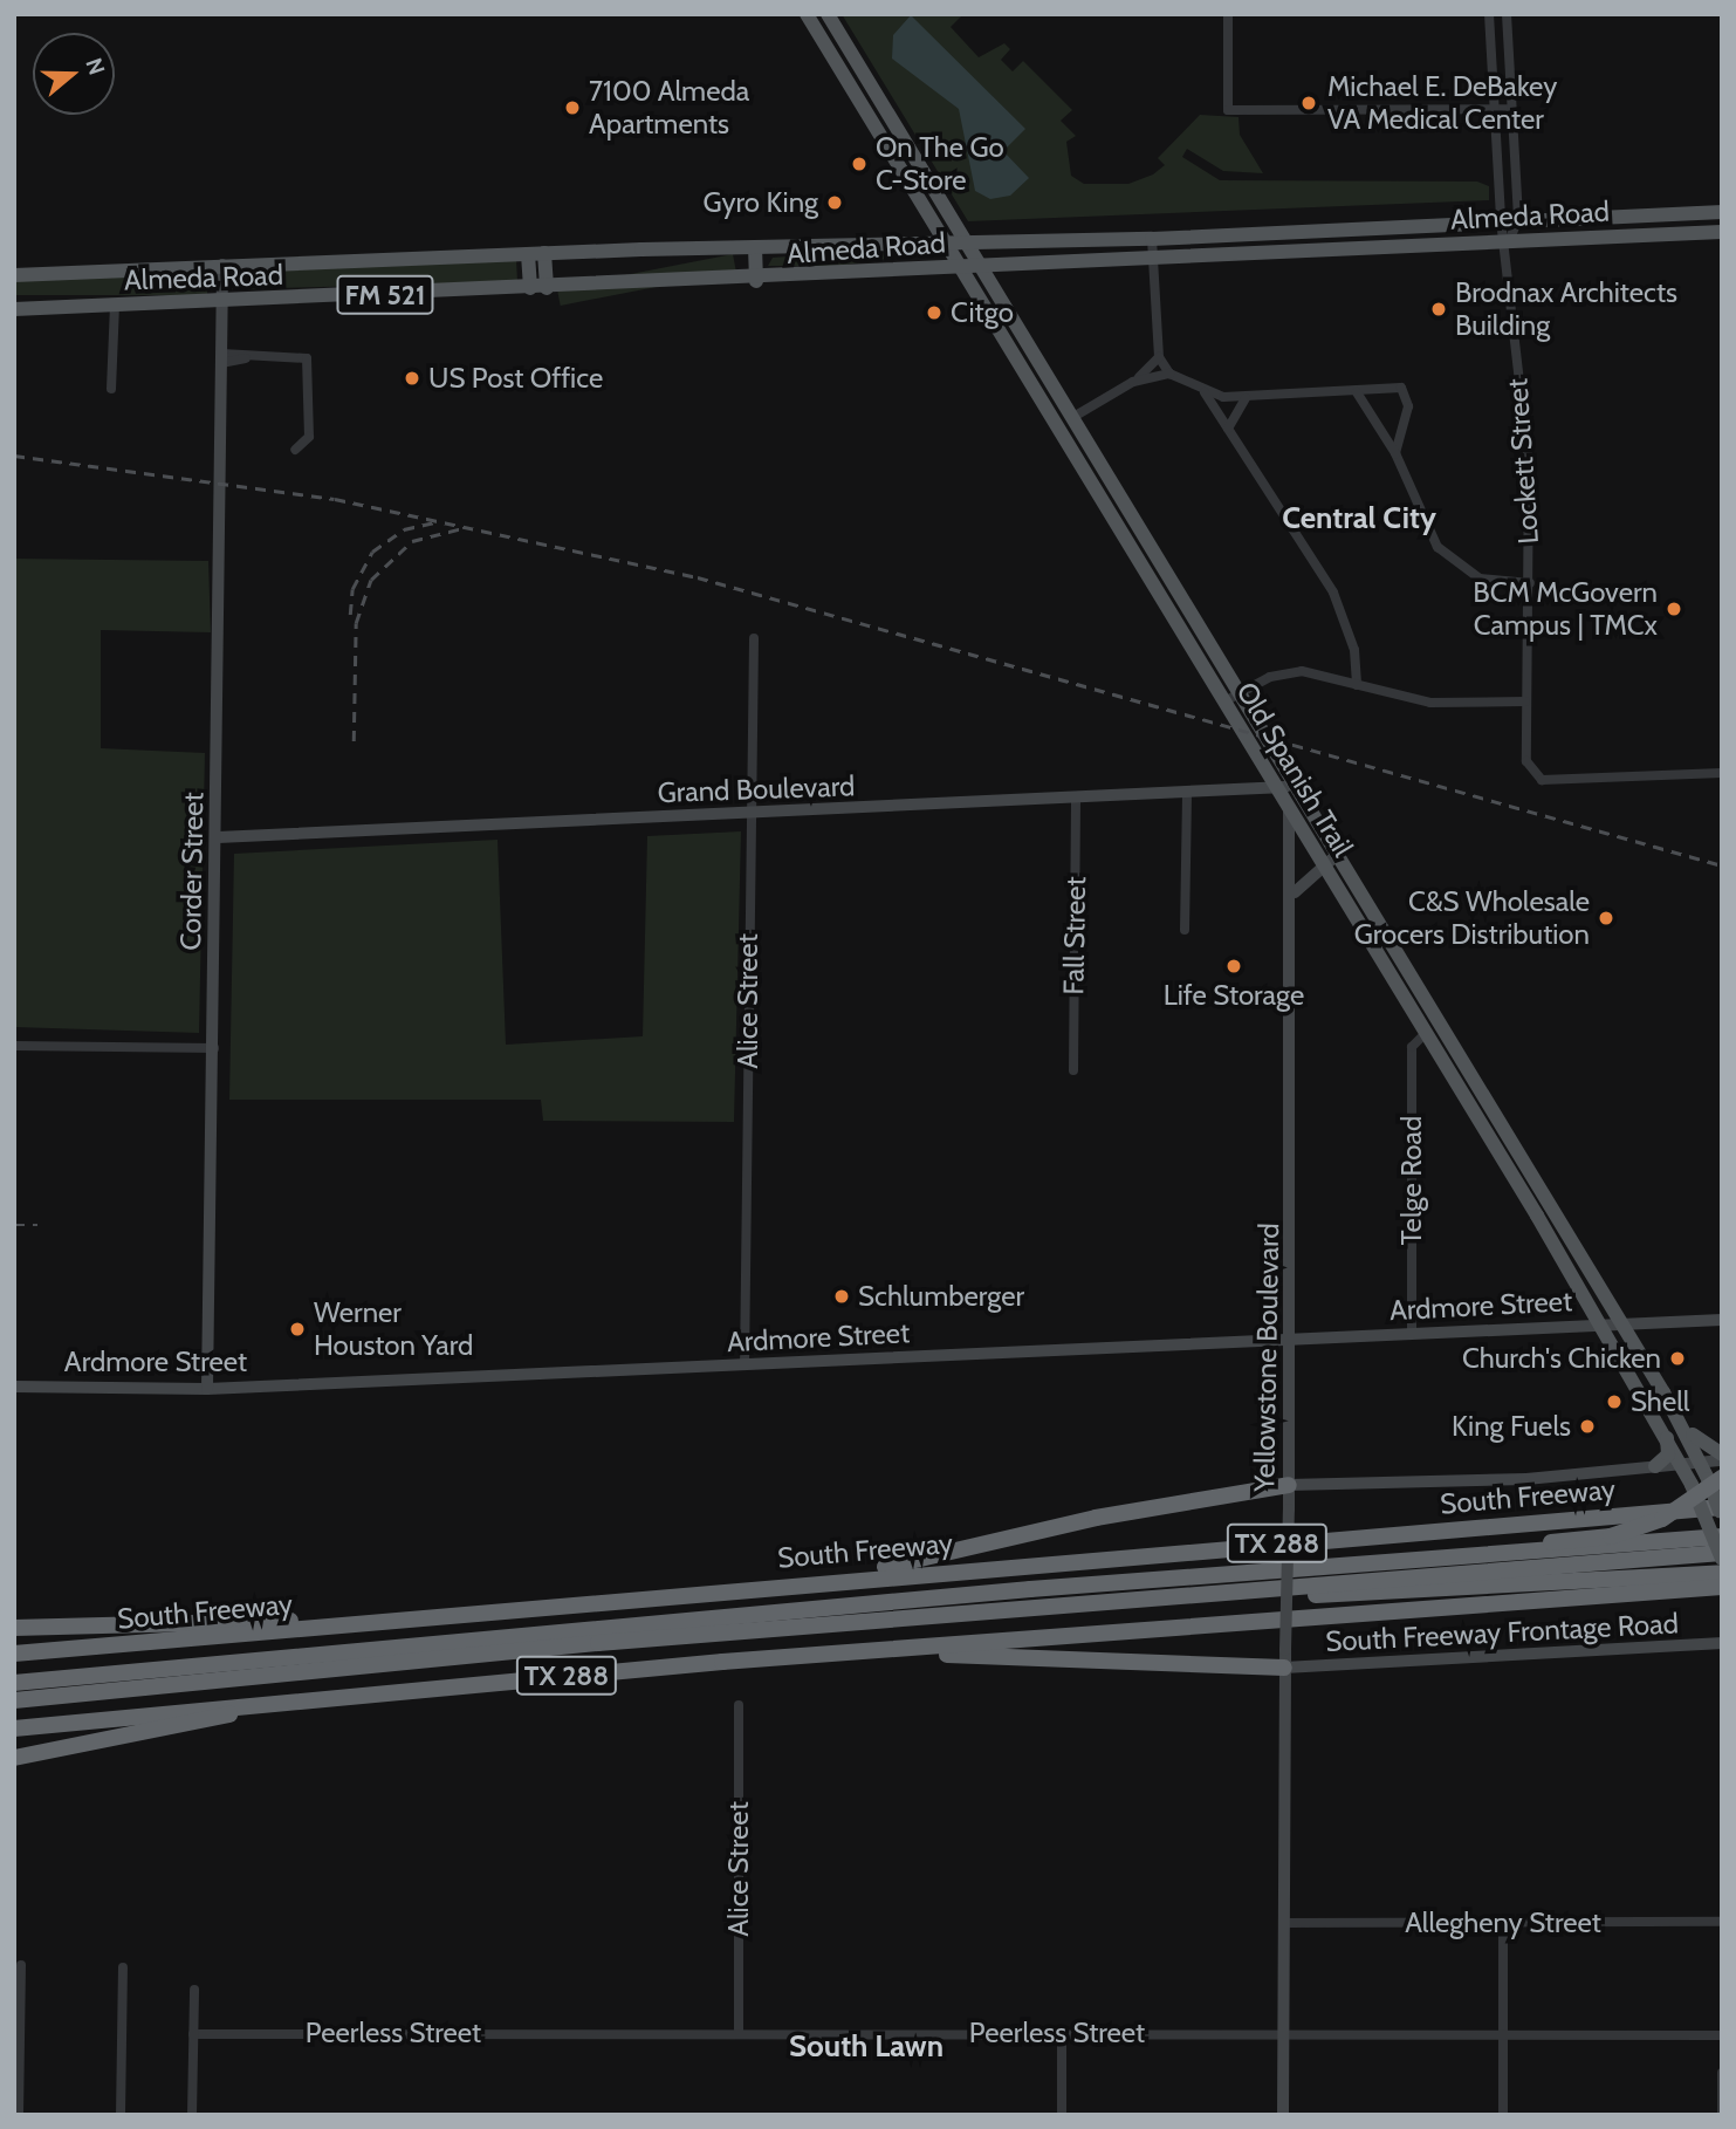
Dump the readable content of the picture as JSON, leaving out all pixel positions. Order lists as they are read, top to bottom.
{
  "streets": {
    "highway": ["South Freeway", "TX 288"],
    "main road": ["Almeda Road", "FM 521", "Old Spanish Trail"],
    "street": [
      "Lockett Street",
      "Grand Boulevard",
      "Corder Street",
      "Fall Street",
      "Alice Street",
      "Telge Road",
      "Ardmore Street",
      "Yellowstone Boulevard",
      "South Freeway Frontage Road",
      "Allegheny Street",
      "Peerless Street"
    ]
  },
  "crossings": [
    ["Almeda Road", "Lockett Street"],
    ["Almeda Road", "Old Spanish Trail"],
    ["Almeda Road", "Corder Street"],
    ["Old Spanish Trail", "Grand Boulevard"],
    ["Old Spanish Trail", "Telge Road"],
    ["Old Spanish Trail", "Ardmore Street"],
    ["Old Spanish Trail", "Yellowstone Boulevard"],
    ["Grand Boulevard", "Corder Street"],
    ["Grand Boulevard", "Fall Street"],
    ["Grand Boulevard", "Alice Street"],
    ["Corder Street", "Ardmore Street"],
    ["Alice Street", "Ardmore Street"],
    ["Alice Street", "Peerless Street"],
    ["Telge Road", "Ardmore Street"],
    ["Ardmore Street", "Yellowstone Boulevard"],
    ["Yellowstone Boulevard", "South Freeway Frontage Road"],
    ["Yellowstone Boulevard", "Allegheny Street"],
    ["Yellowstone Boulevard", "Peerless Street"]
  ],
  "districts": ["Central City", "South Lawn"],
  "places": [
    "Michael E. DeBakey VA Medical Center",
    "7100 Almeda Apartments",
    "On The Go C-Store",
    "Gyro King",
    "Brodnax Architects Building",
    "Citgo",
    "US Post Office",
    "BCM McGovern Campus | TMCx",
    "C&S Wholesale Grocers Distribution",
    "Life Storage",
    "Schlumberger",
    "Werner Houston Yard",
    "Church's Chicken",
    "Shell",
    "King Fuels"
  ],
  "north": "right"
}
